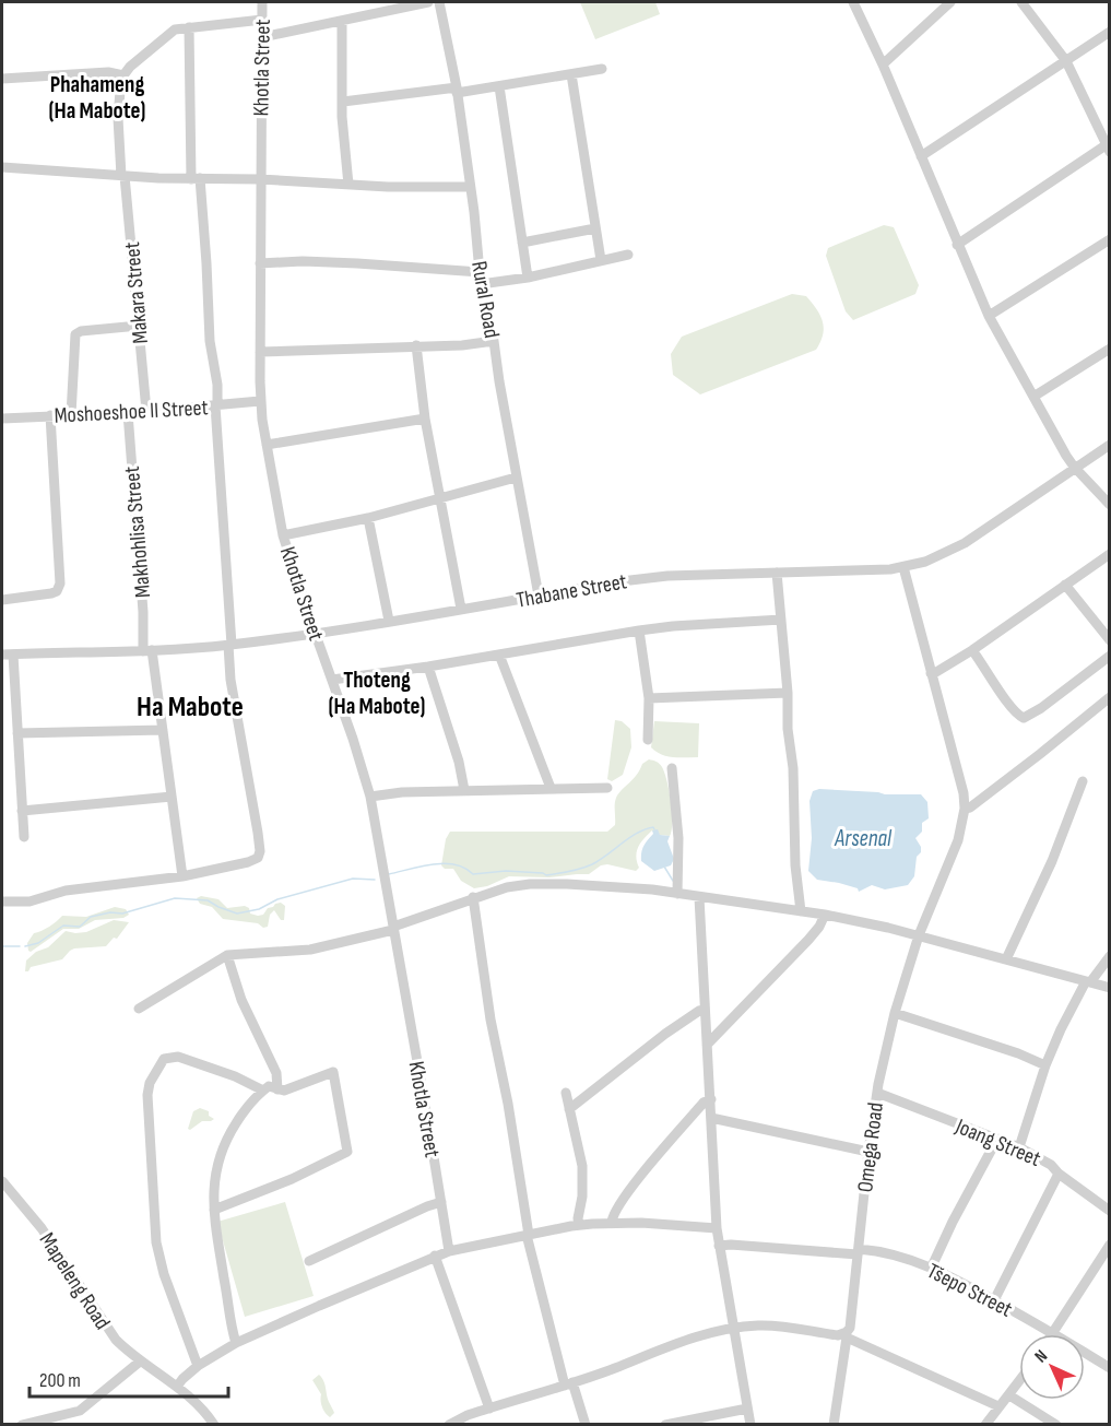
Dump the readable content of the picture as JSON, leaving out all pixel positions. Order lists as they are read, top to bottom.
{
  "streets": {
    "street": [
      "Khotla Street",
      "Makara Street",
      "Rural Road",
      "Moshoeshoe II Street",
      "Makhohlisa Street",
      "Thabane Street",
      "Joang Street",
      "Omega Road",
      "Mapeleng Road",
      "Tšepo Street"
    ]
  },
  "crossings": [
    ["Khotla Street", "Moshoeshoe II Street"],
    ["Khotla Street", "Thabane Street"],
    ["Makara Street", "Moshoeshoe II Street"],
    ["Rural Road", "Thabane Street"],
    ["Moshoeshoe II Street", "Makhohlisa Street"],
    ["Makhohlisa Street", "Thabane Street"],
    ["Thabane Street", "Omega Road"],
    ["Joang Street", "Omega Road"],
    ["Omega Road", "Tšepo Street"]
  ],
  "districts": ["Phahameng (Ha Mabote)", "Thoteng (Ha Mabote)", "Ha Mabote"],
  "water": ["Arsenal"],
  "scale_bar": "200 m",
  "north": "top left"
}
